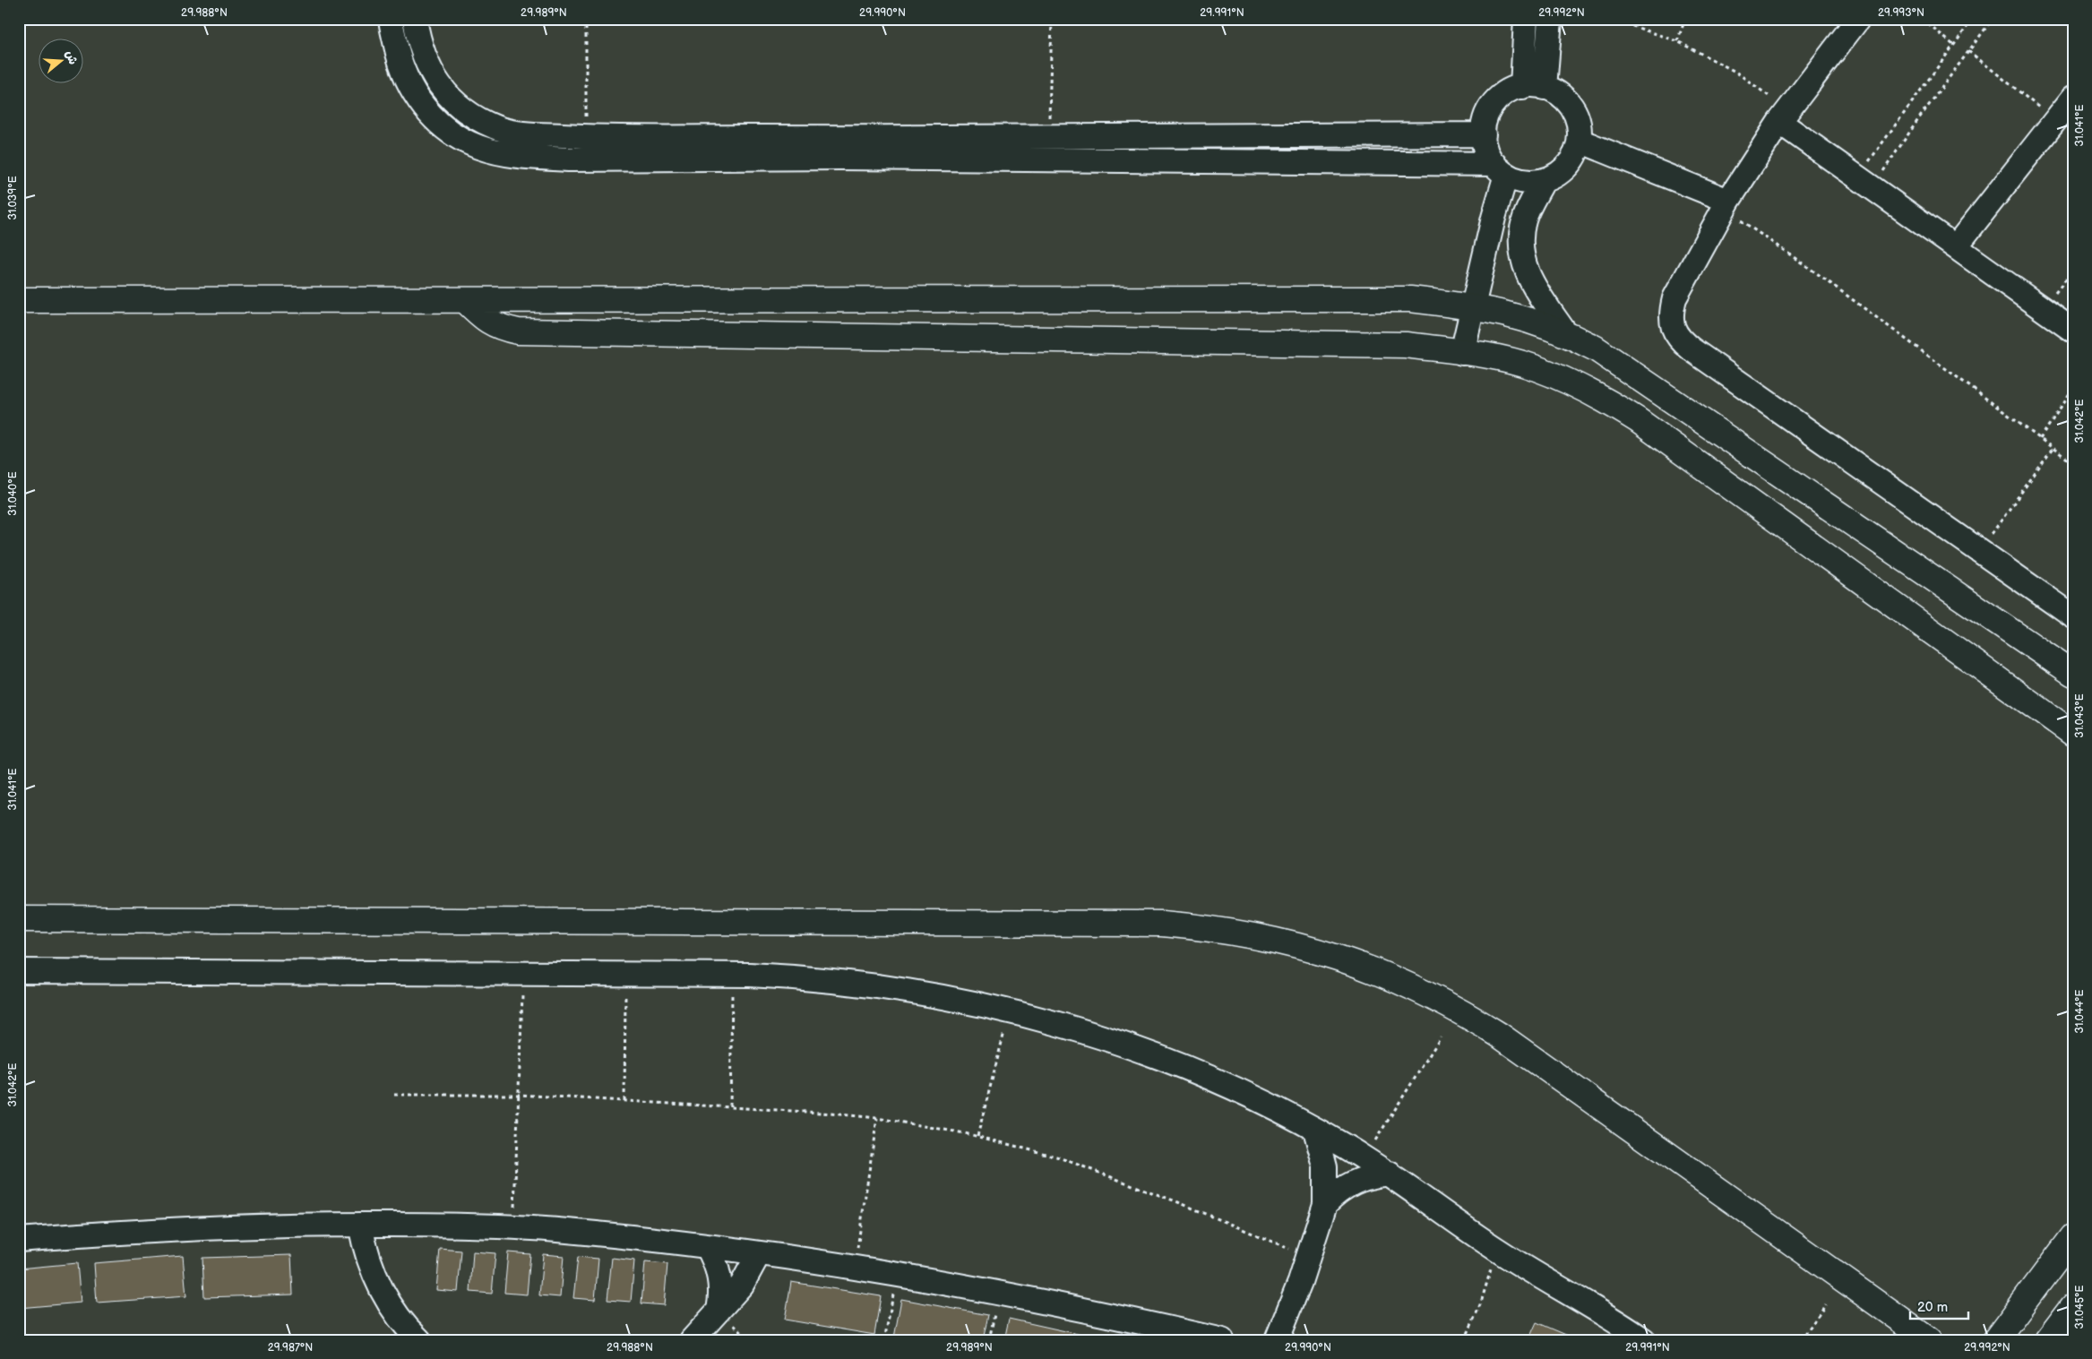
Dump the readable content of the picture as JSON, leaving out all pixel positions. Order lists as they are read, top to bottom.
{
  "scale_bar": "20 m",
  "north": "right",
  "coordinates": [
    "29.988°N",
    "29.989°N",
    "29.990°N",
    "29.991°N",
    "29.992°N",
    "29.993°N",
    "31.041°E",
    "31.039°E",
    "31.042°E",
    "31.040°E",
    "31.043°E",
    "31.044°E",
    "31.045°E",
    "29.987°N"
  ]
}
